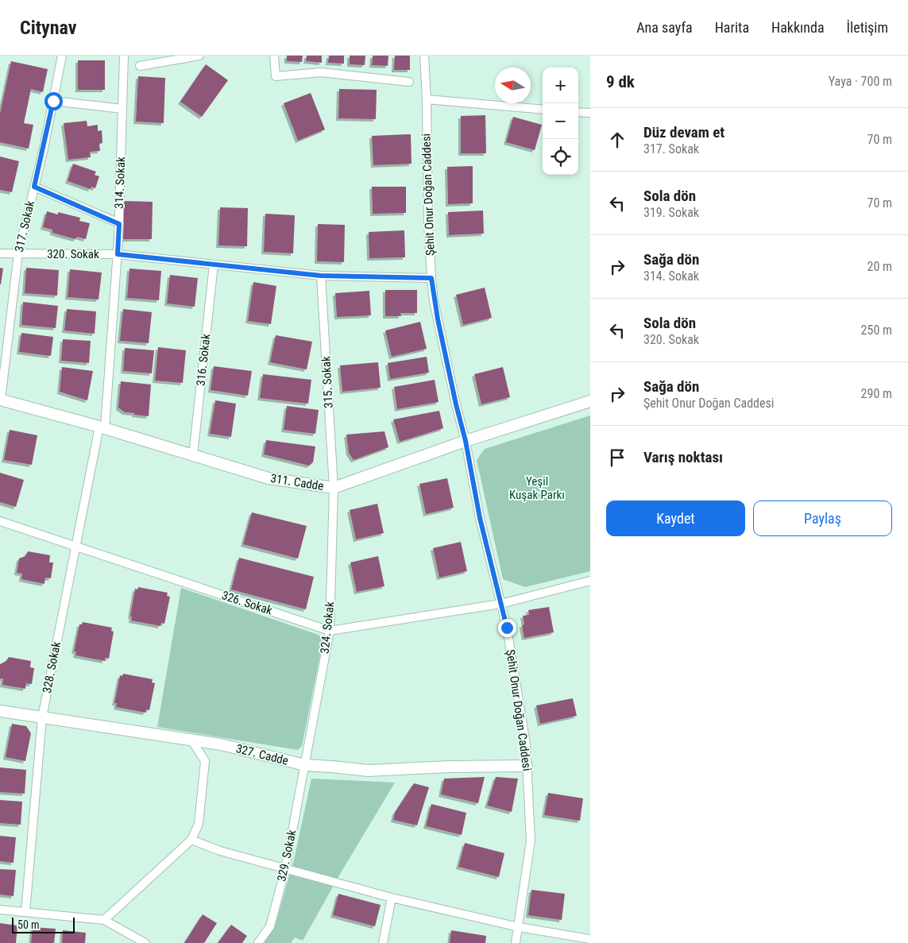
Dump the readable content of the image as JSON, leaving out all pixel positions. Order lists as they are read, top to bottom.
{
  "streets": {
    "street": [
      "314. Sokak",
      "Şehit Onur Doğan Caddesi",
      "317. Sokak",
      "320. Sokak",
      "316. Sokak",
      "315. Sokak",
      "311. Cadde",
      "326. Sokak",
      "324. Sokak",
      "328. Sokak",
      "327. Cadde",
      "329. Sokak"
    ]
  },
  "crossings": [
    ["314. Sokak", "320. Sokak"],
    ["314. Sokak", "311. Cadde"],
    ["314. Sokak", "328. Sokak"],
    ["Şehit Onur Doğan Caddesi", "320. Sokak"],
    ["Şehit Onur Doğan Caddesi", "311. Cadde"],
    ["Şehit Onur Doğan Caddesi", "326. Sokak"],
    ["Şehit Onur Doğan Caddesi", "327. Cadde"],
    ["317. Sokak", "320. Sokak"],
    ["317. Sokak", "311. Cadde"],
    ["320. Sokak", "316. Sokak"],
    ["320. Sokak", "315. Sokak"],
    ["316. Sokak", "311. Cadde"],
    ["315. Sokak", "311. Cadde"],
    ["315. Sokak", "324. Sokak"],
    ["311. Cadde", "324. Sokak"],
    ["311. Cadde", "328. Sokak"],
    ["326. Sokak", "324. Sokak"],
    ["326. Sokak", "328. Sokak"],
    ["324. Sokak", "327. Cadde"],
    ["324. Sokak", "329. Sokak"],
    ["328. Sokak", "327. Cadde"],
    ["327. Cadde", "329. Sokak"]
  ],
  "parks": ["Yeşil Kuşak Parkı"],
  "scale_bar": "50 m",
  "north": "left",
  "page": {
    "header": "Citynav",
    "nav": [
      "Ana sayfa",
      "Harita",
      "Hakkında",
      "İletişim"
    ],
    "heading": ["9 dk", "Yaya · 700 m"],
    "map_buttons": ["+", "−"],
    "list": [
      ["Düz devam et", "317. Sokak", "70 m"],
      ["Sola dön", "319. Sokak", "70 m"],
      ["Sağa dön", "314. Sokak", "20 m"],
      ["Sola dön", "320. Sokak", "250 m"],
      ["Sağa dön", "Şehit Onur Doğan Caddesi", "290 m"],
      "Varış noktası"
    ],
    "buttons": ["Kaydet", "Paylaş"],
    "scale": "50 m"
  }
}
